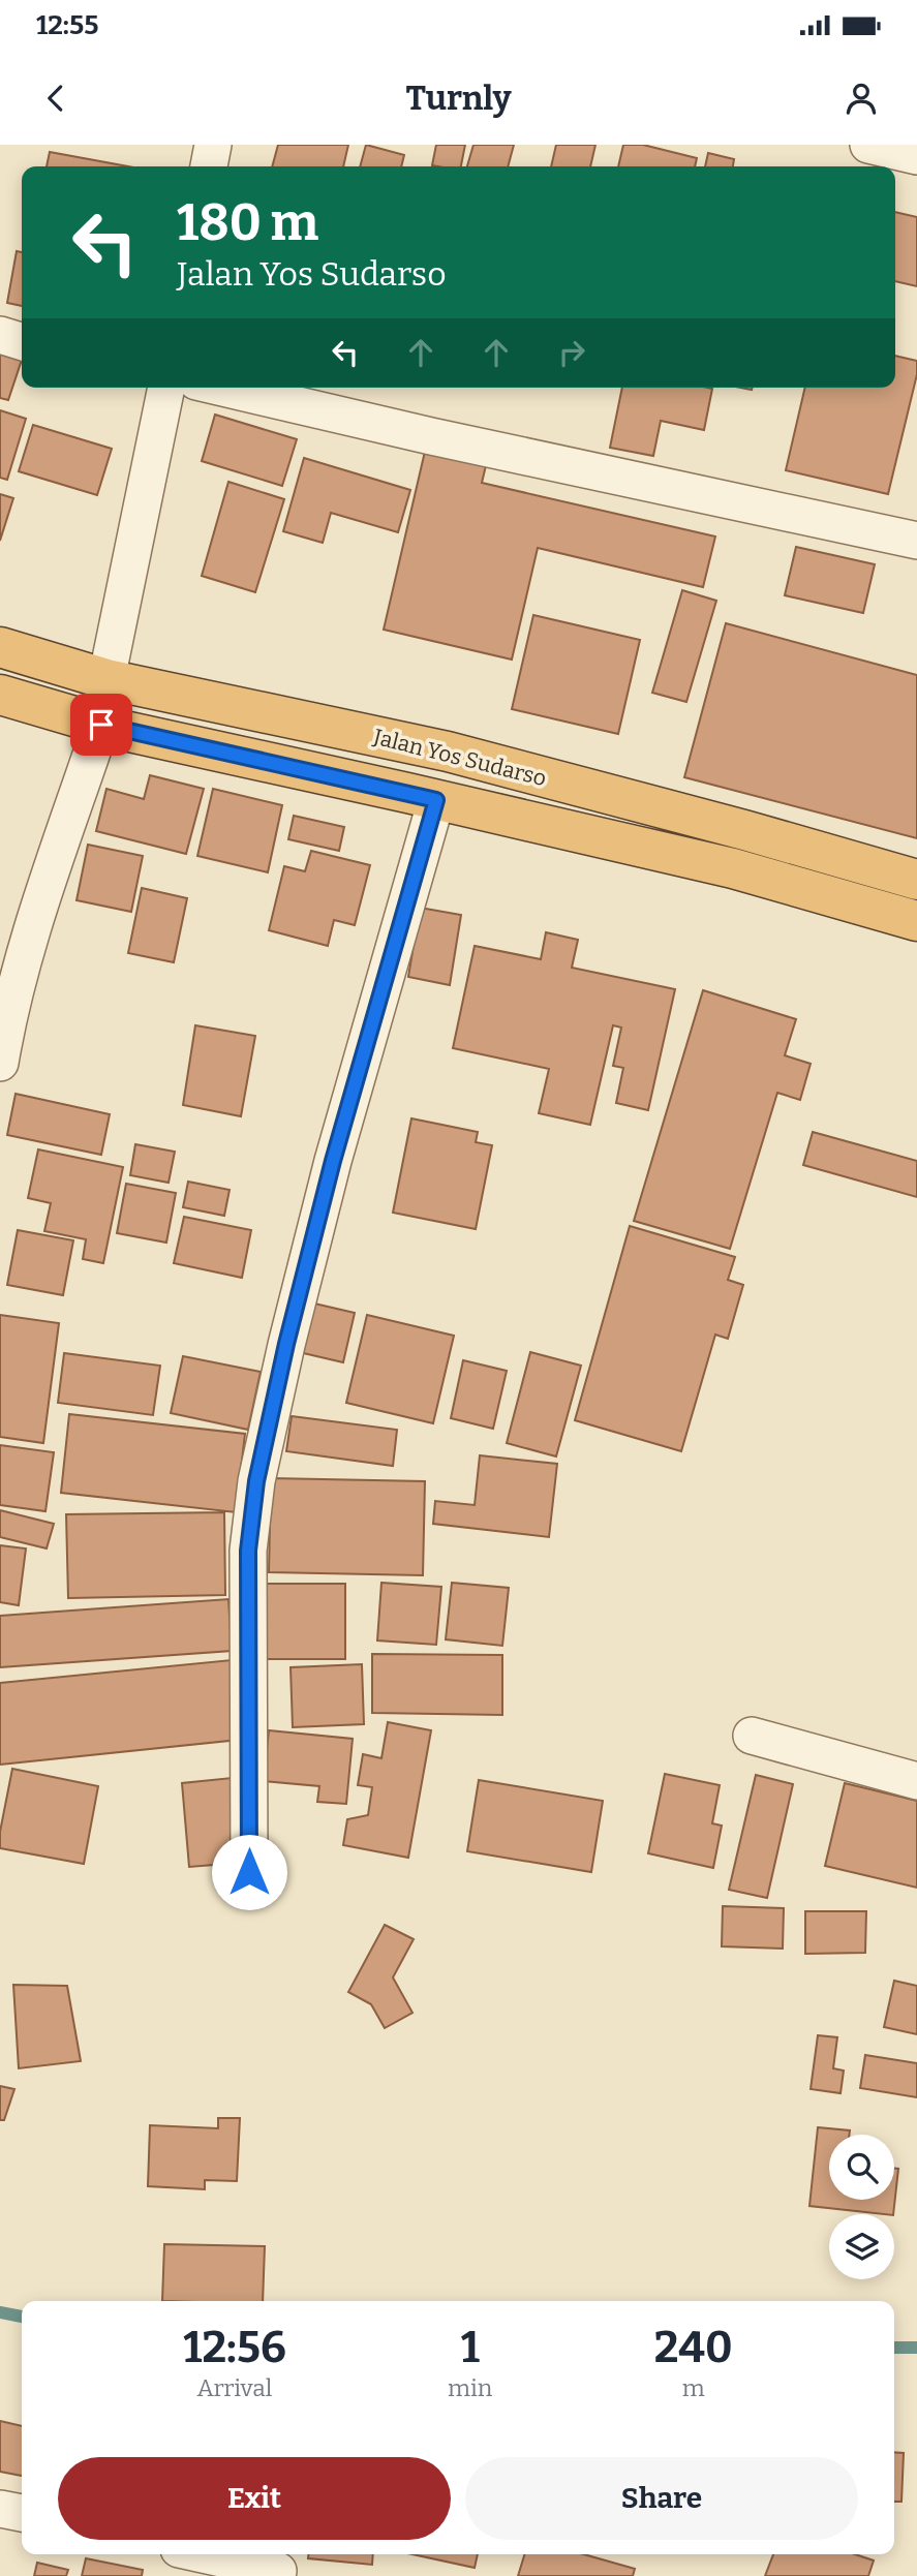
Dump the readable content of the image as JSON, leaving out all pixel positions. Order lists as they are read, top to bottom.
{
  "streets": {
    "highway": ["Jalan Yos Sudarso"]
  },
  "page": {
    "status": "12:55",
    "header": "Turnly",
    "turn": ["180 m", "Jalan Yos Sudarso"],
    "eta": [
      "12:56",
      "Arrival",
      "1",
      "min",
      "240",
      "m"
    ],
    "buttons": ["Exit", "Share"]
  }
}
